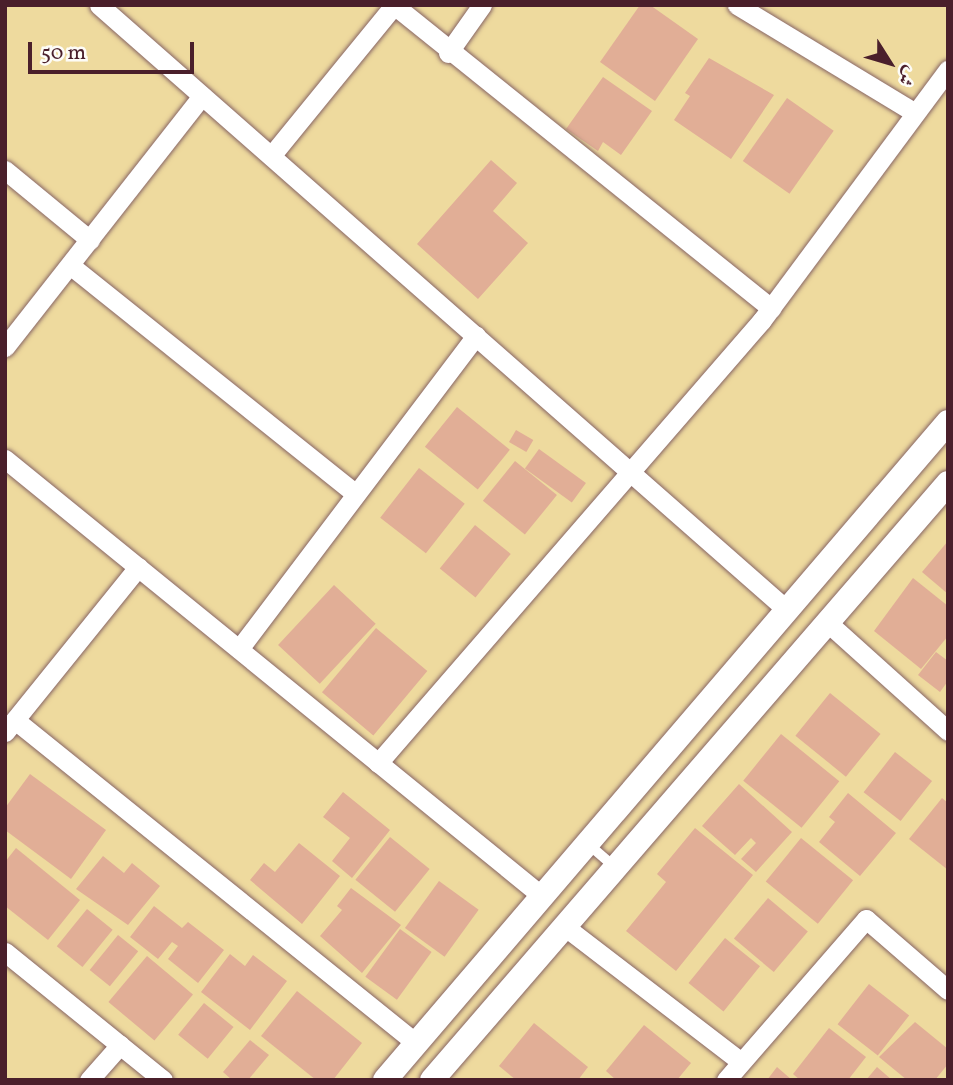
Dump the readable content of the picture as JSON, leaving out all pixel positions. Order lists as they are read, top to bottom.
{
  "scale_bar": "50 m",
  "north": "bottom right"
}
